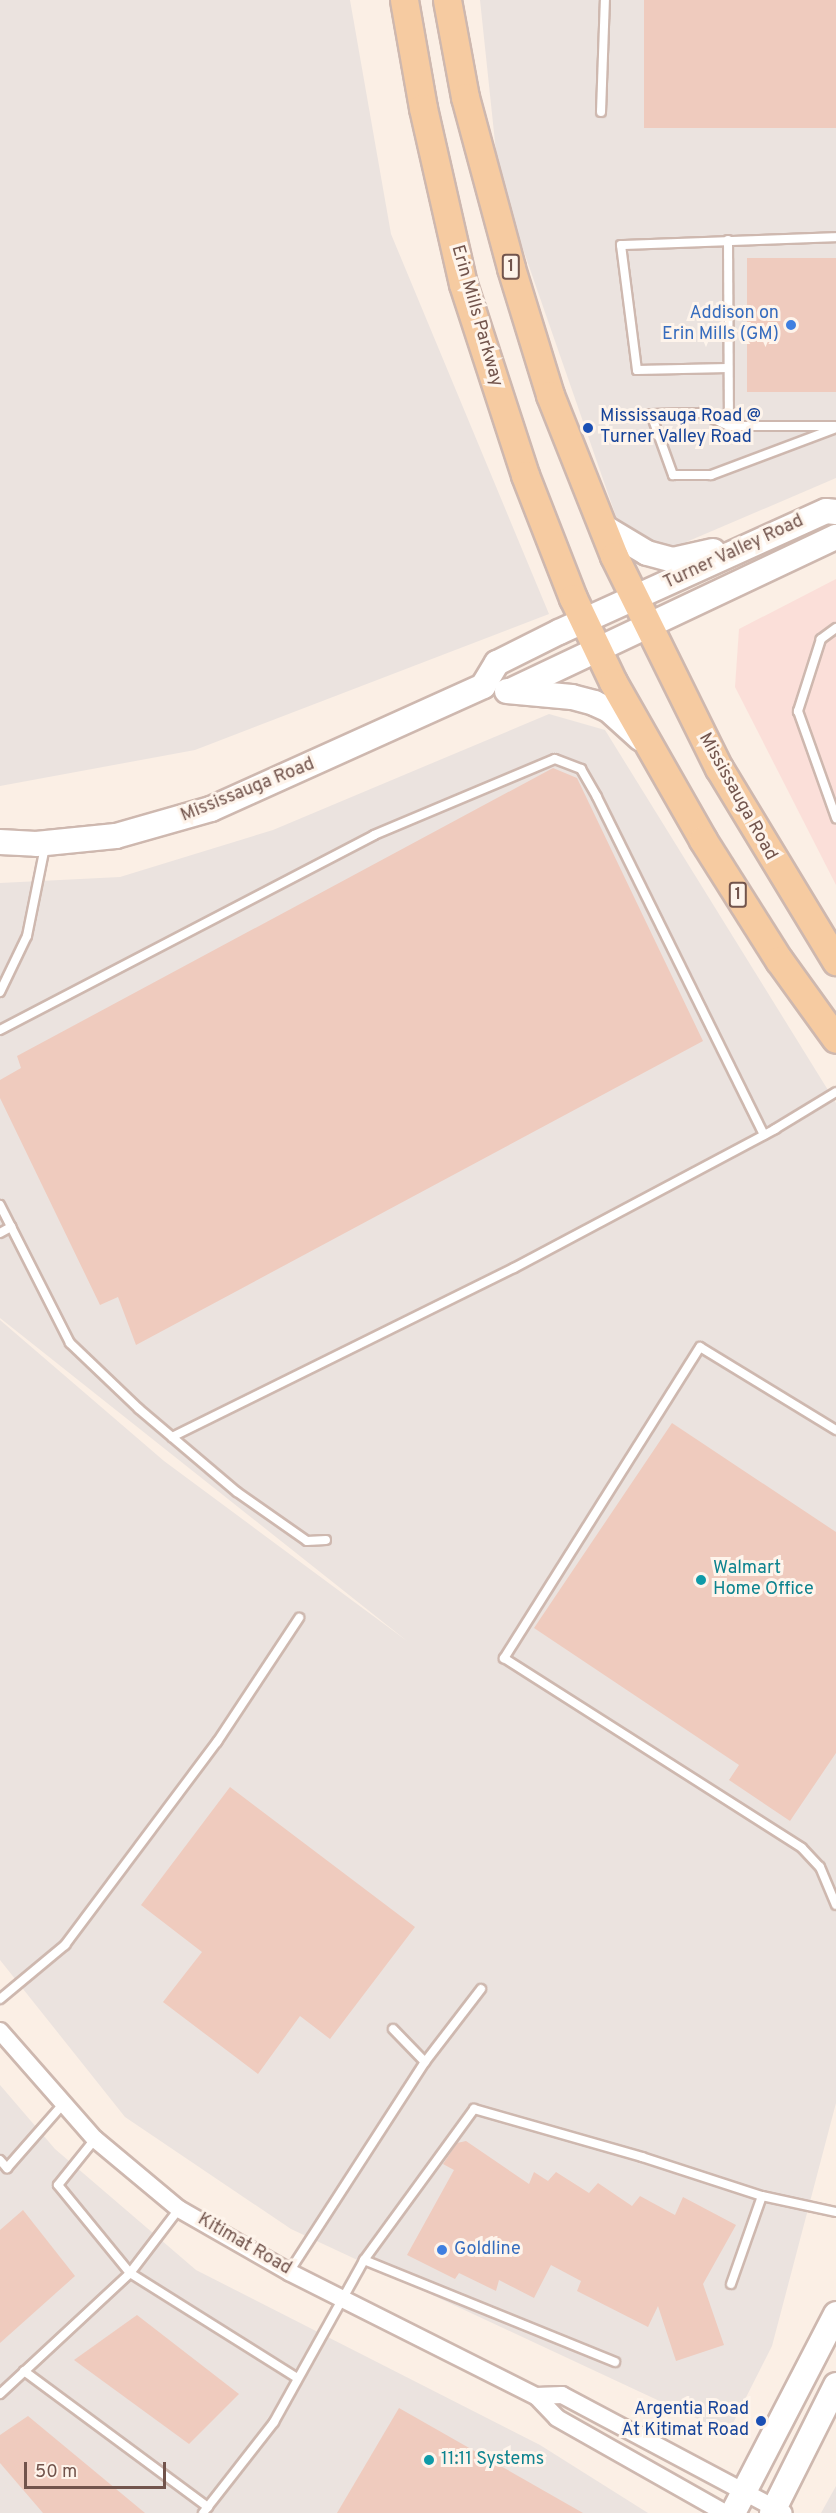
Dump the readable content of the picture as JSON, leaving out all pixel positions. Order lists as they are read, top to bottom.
{
  "streets": {
    "main road": [
      "1",
      "Erin Mills Parkway",
      "Turner Valley Road",
      "Mississauga Road"
    ],
    "street": ["Kitimat Road"]
  },
  "crossings": [
    ["1", "Erin Mills Parkway"],
    ["1", "Turner Valley Road"],
    ["1", "Mississauga Road"],
    ["Turner Valley Road", "Mississauga Road"]
  ],
  "places": [
    "Addison on Erin Mills (GM)",
    "Mississauga Road @ Turner Valley Road",
    "Walmart Home Office",
    "Goldline",
    "Argentia Road At Kitimat Road",
    "11:11 Systems"
  ],
  "scale_bar": "50 m"
}
